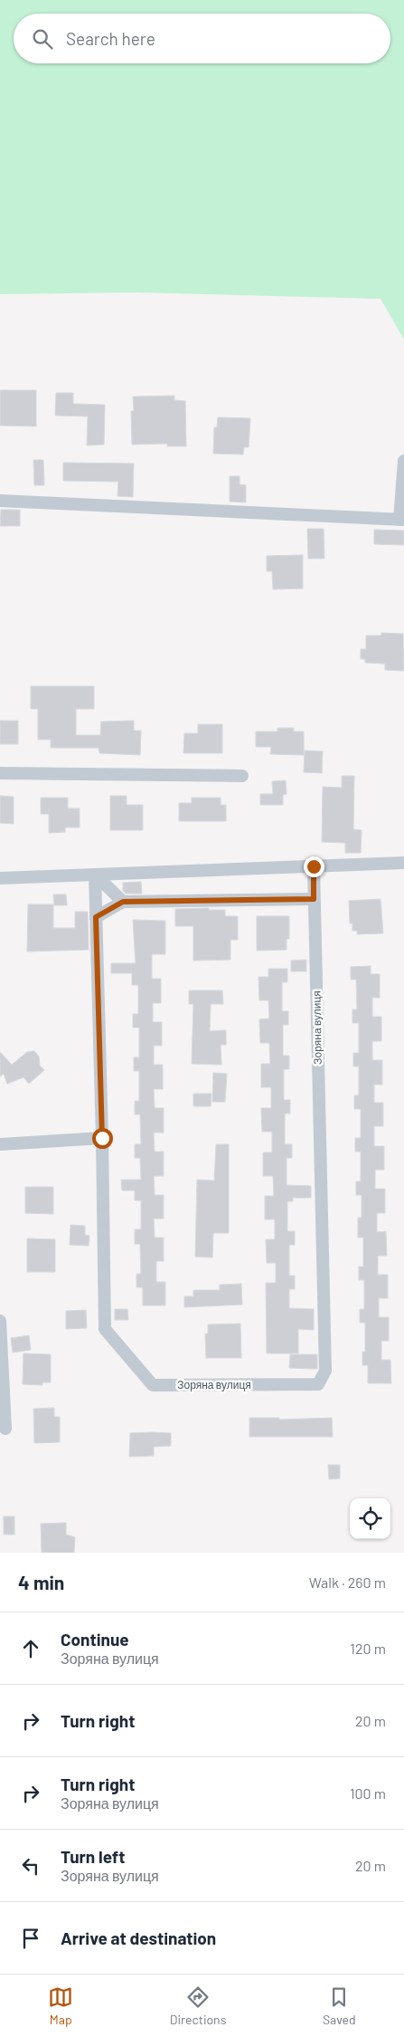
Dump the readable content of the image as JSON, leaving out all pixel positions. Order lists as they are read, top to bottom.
{
  "streets": {
    "street": ["Зоряна вулиця"]
  },
  "page": {
    "search": "Search here",
    "heading": ["4 min", "Walk · 260 m"],
    "list": [
      ["Continue", "Зоряна вулиця", "120 m"],
      ["Turn right", "20 m"],
      ["Turn right", "Зоряна вулиця", "100 m"],
      ["Turn left", "Зоряна вулиця", "20 m"],
      "Arrive at destination"
    ],
    "nav": ["Map", "Directions", "Saved"]
  }
}
